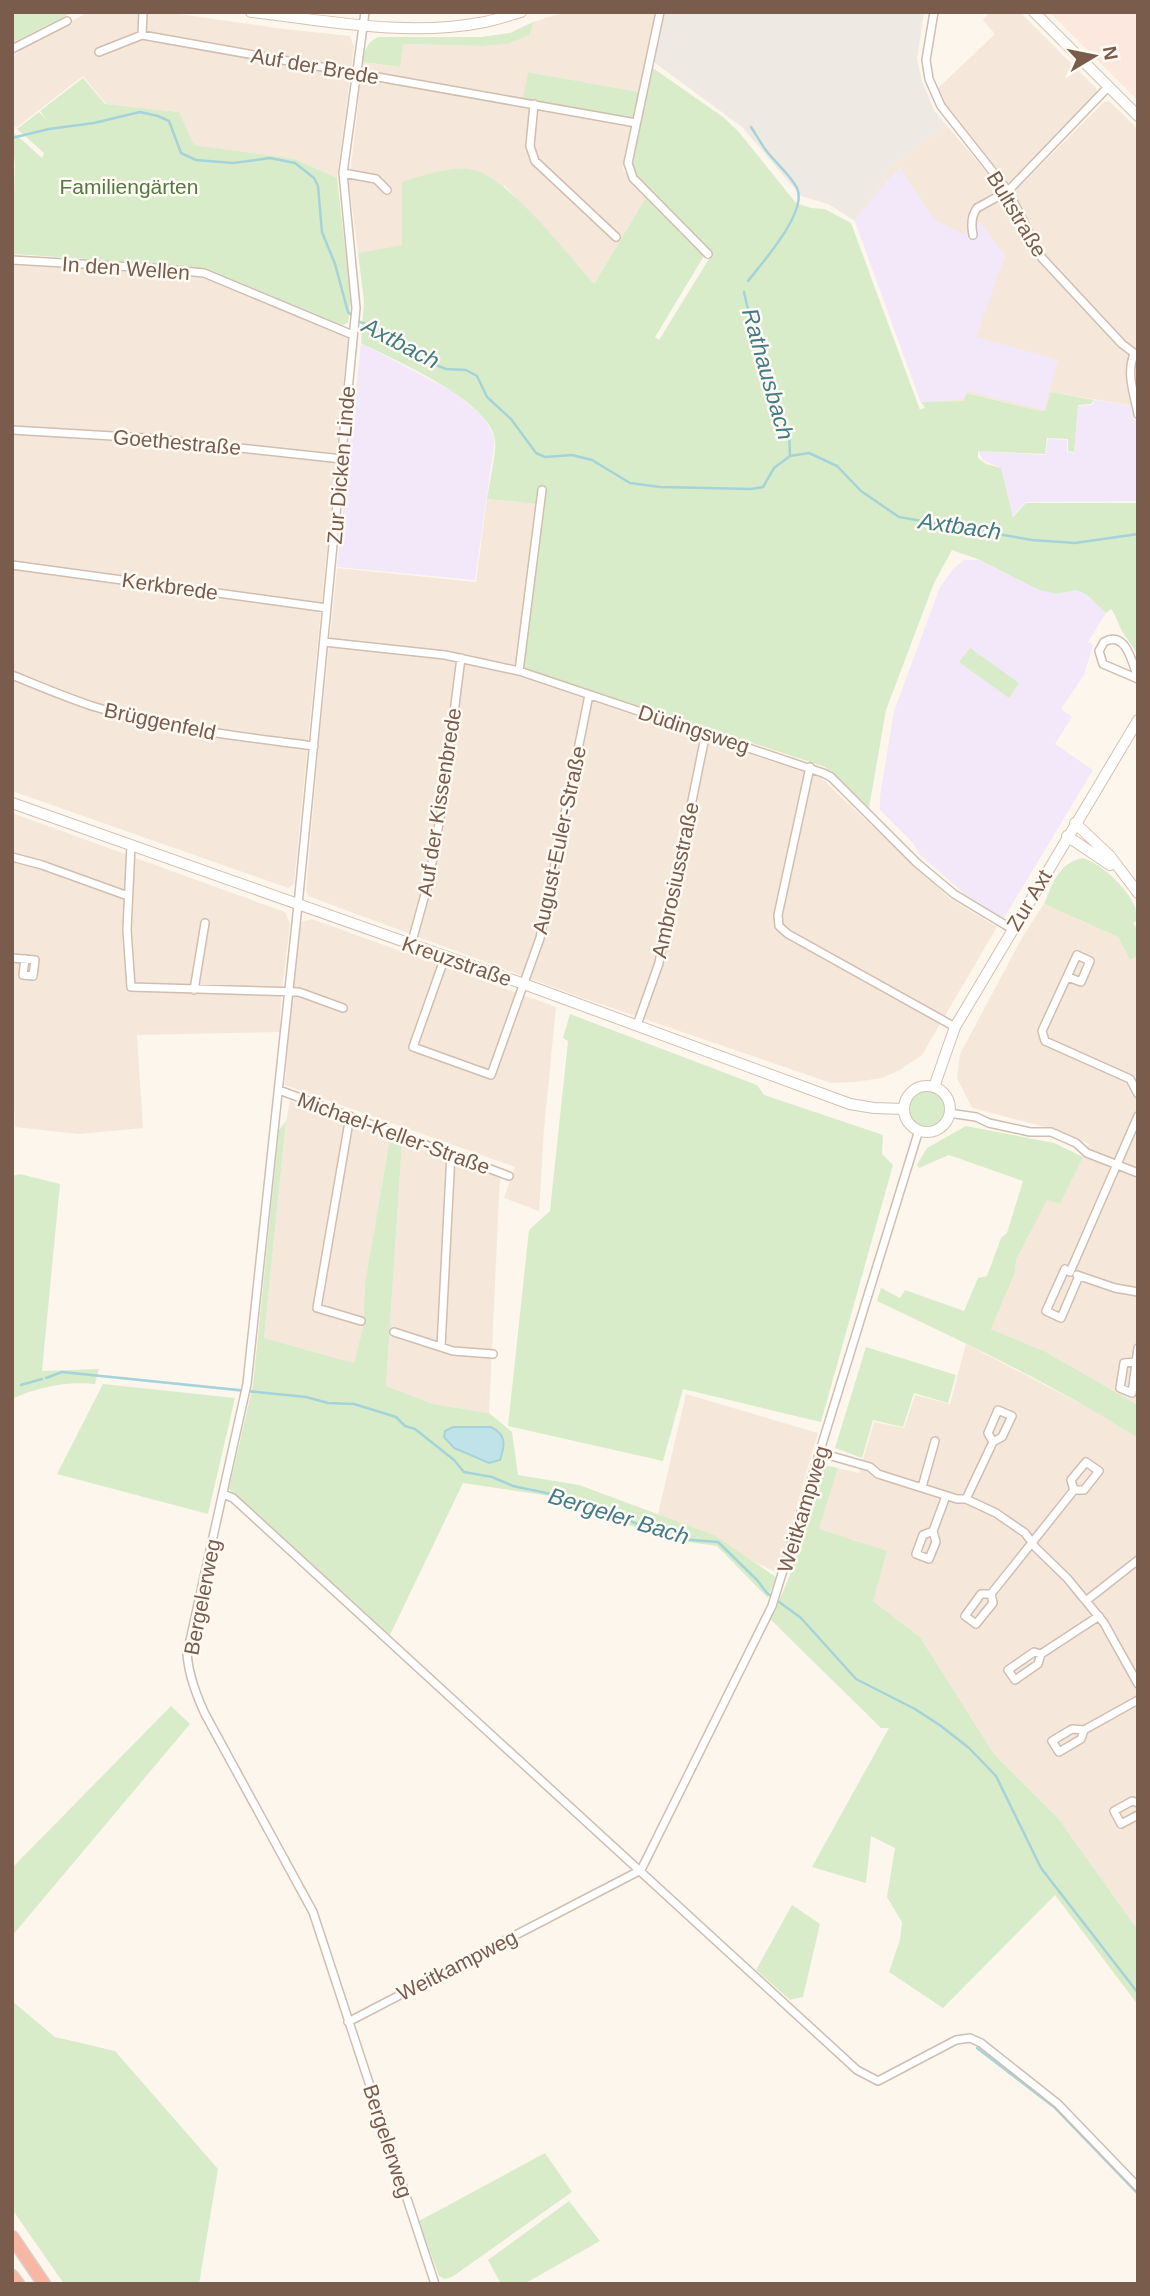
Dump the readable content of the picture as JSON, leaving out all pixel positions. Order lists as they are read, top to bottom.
{
  "streets": {
    "street": [
      "Auf der Brede",
      "Bultstraße",
      "In den Wellen",
      "Goethestraße",
      "Zur Dicken Linde",
      "Kerkbrede",
      "Brüggenfeld",
      "Düdingsweg",
      "Auf der Kissenbrede",
      "August-Euler-Straße",
      "Ambrosiusstraße",
      "Zur Axt",
      "Kreuzstraße",
      "Michael-Keller-Straße",
      "Weitkampweg",
      "Bergelerweg"
    ]
  },
  "crossings": [
    ["Auf der Brede", "Zur Dicken Linde"],
    ["In den Wellen", "Zur Dicken Linde"],
    ["Goethestraße", "Zur Dicken Linde"],
    ["Zur Dicken Linde", "Kerkbrede"],
    ["Zur Dicken Linde", "Brüggenfeld"],
    ["Zur Dicken Linde", "Düdingsweg"],
    ["Zur Dicken Linde", "Kreuzstraße"],
    ["Zur Dicken Linde", "Bergelerweg"],
    ["Düdingsweg", "Auf der Kissenbrede"],
    ["Düdingsweg", "August-Euler-Straße"],
    ["Düdingsweg", "Ambrosiusstraße"],
    ["Düdingsweg", "Zur Axt"],
    ["Auf der Kissenbrede", "Kreuzstraße"],
    ["August-Euler-Straße", "Kreuzstraße"],
    ["Ambrosiusstraße", "Kreuzstraße"],
    ["Zur Axt", "Kreuzstraße"],
    ["Zur Axt", "Weitkampweg"],
    ["Kreuzstraße", "Weitkampweg"],
    ["Kreuzstraße", "Bergelerweg"],
    ["Michael-Keller-Straße", "Bergelerweg"],
    ["Weitkampweg", "Bergelerweg"]
  ],
  "water": ["Axtbach", "Rathausbach", "Bergeler Bach"],
  "parks": ["Familiengärten"],
  "north": "right"
}
